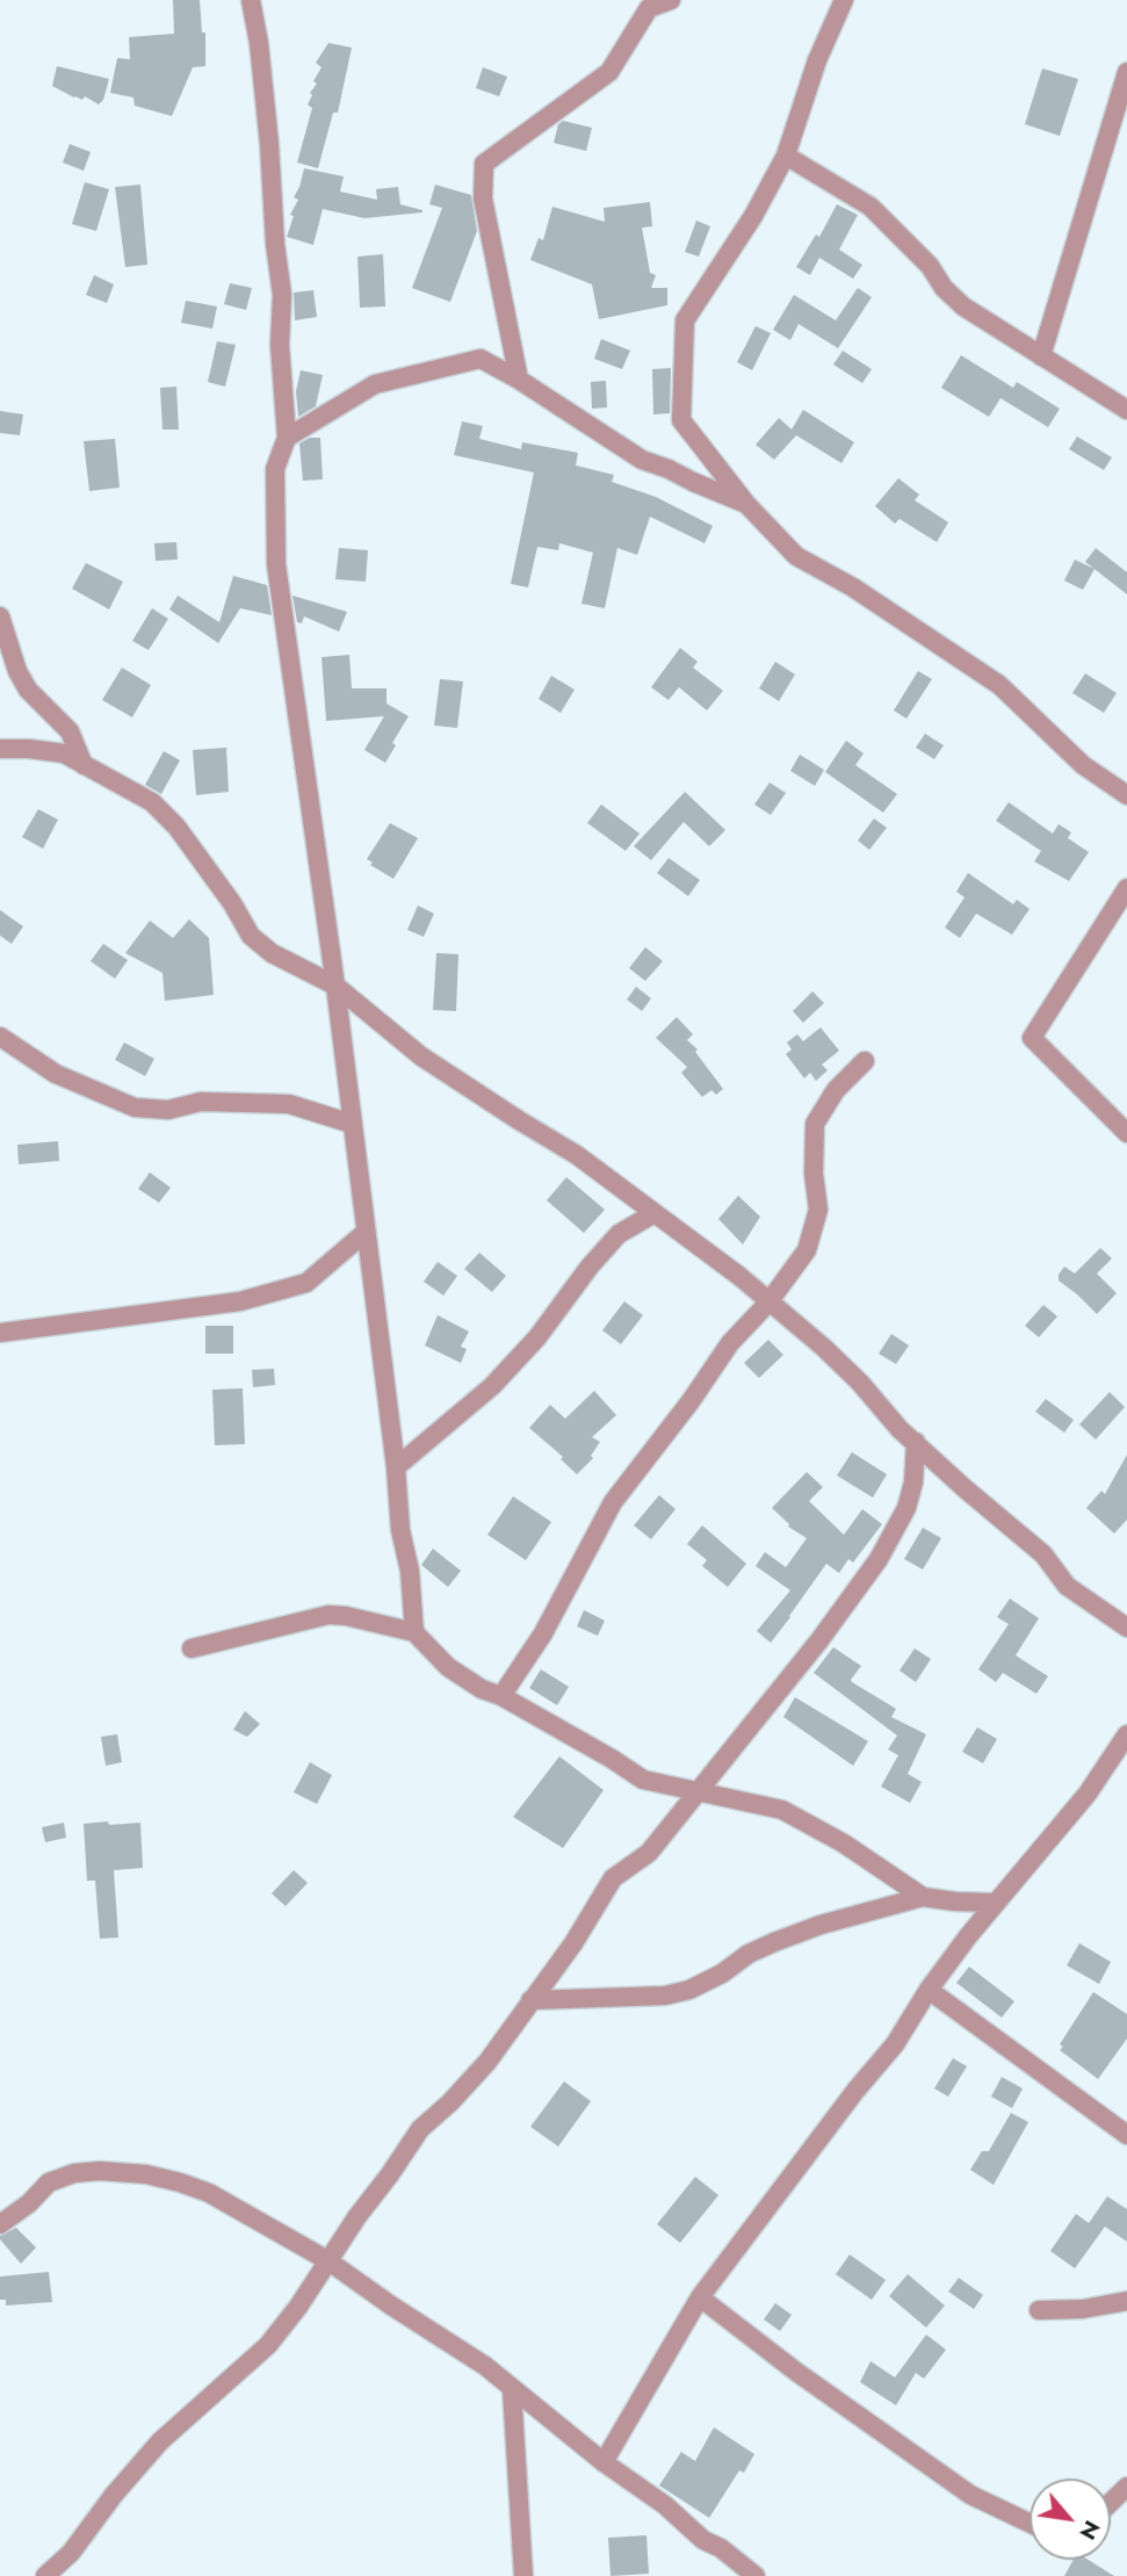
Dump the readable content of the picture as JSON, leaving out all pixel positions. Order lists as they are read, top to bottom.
{
  "north": "bottom right"
}
